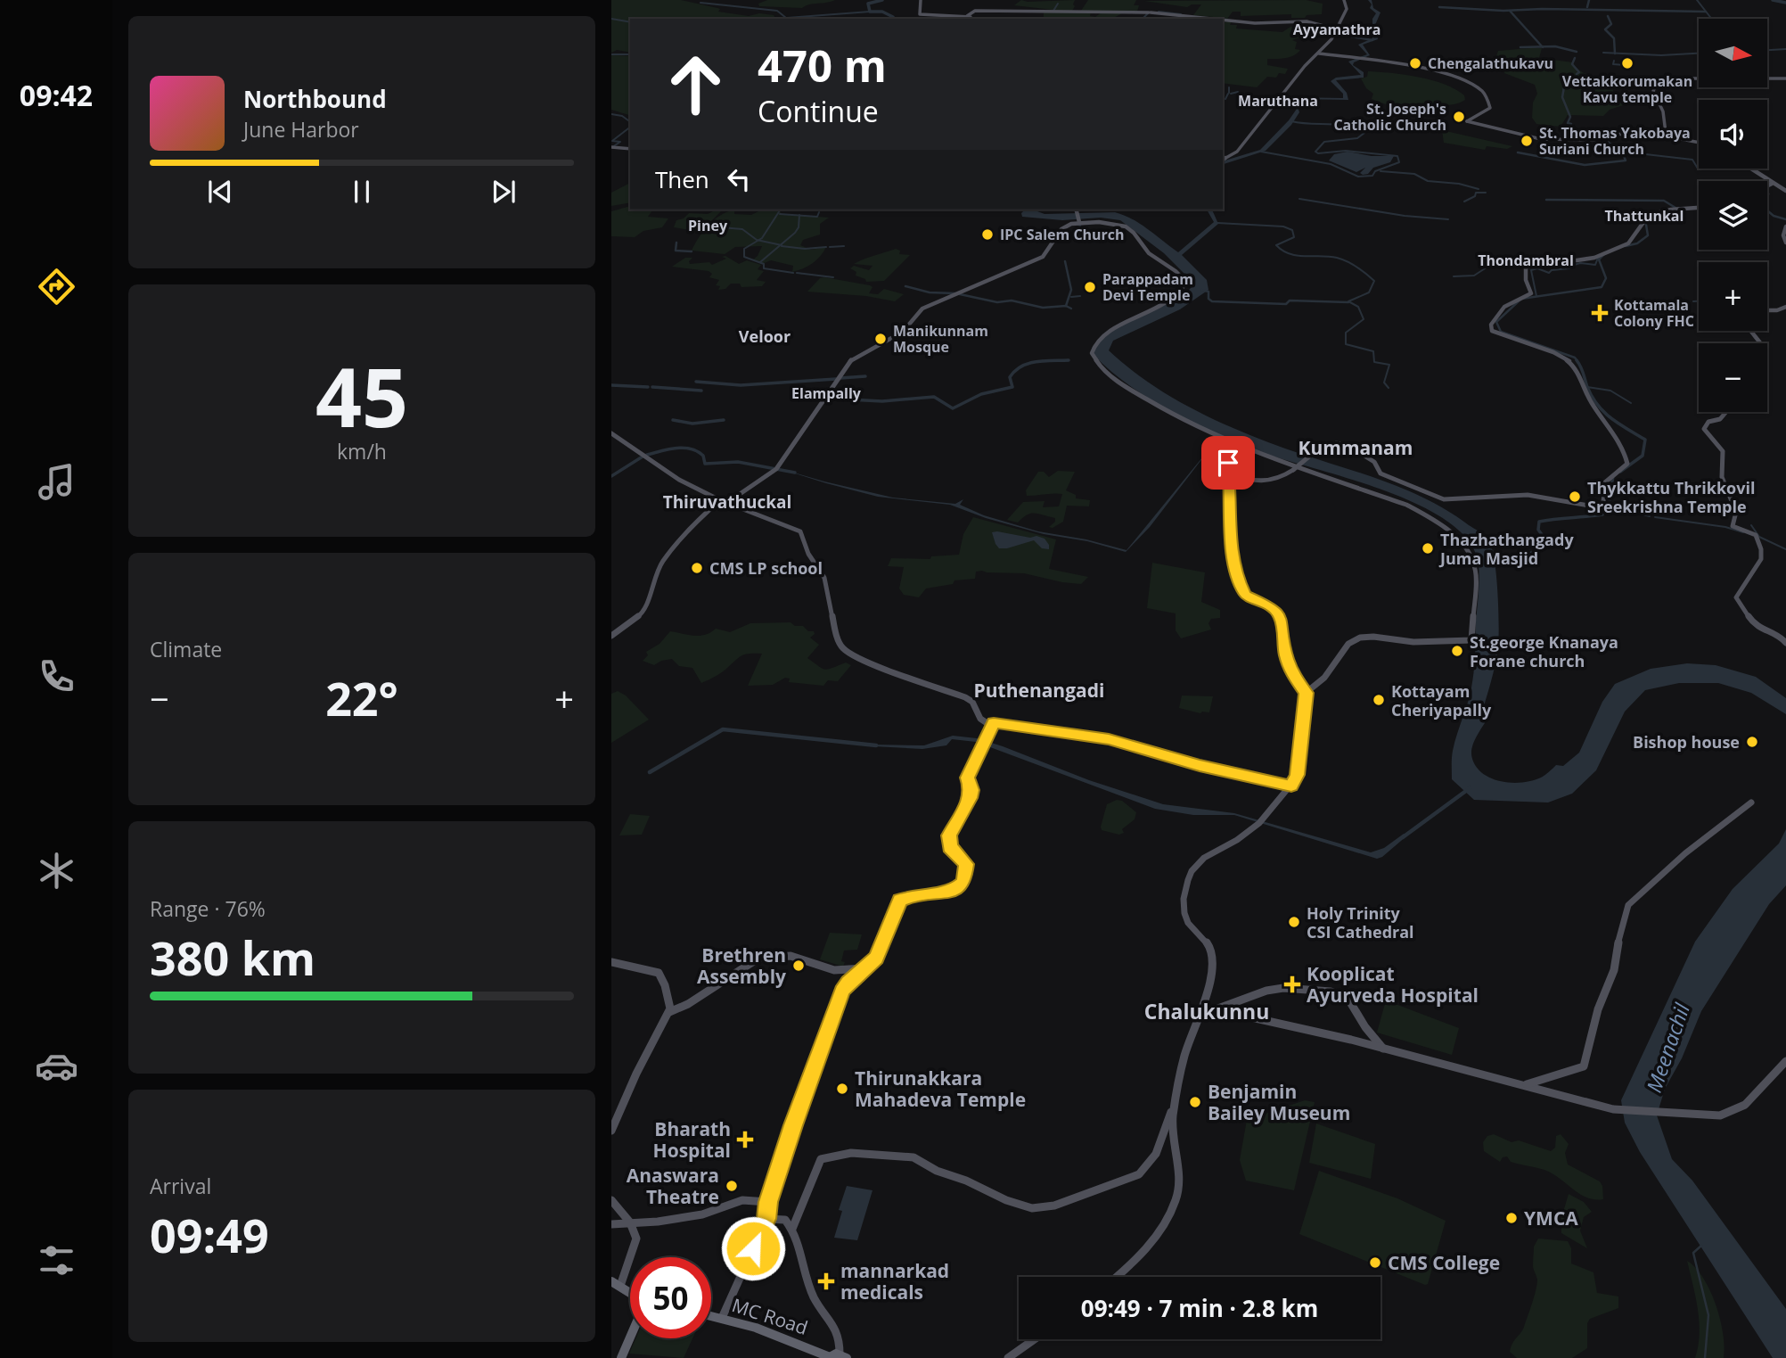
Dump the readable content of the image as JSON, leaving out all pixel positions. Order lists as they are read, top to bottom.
{
  "streets": {
    "highway": ["MC Road"]
  },
  "districts": [
    "Ayyamathra",
    "Maruthana",
    "Thattunkal",
    "Piney",
    "Thondambral",
    "Veloor",
    "Elampally",
    "Kummanam",
    "Thiruvathuckal",
    "Puthenangadi",
    "Chalukunnu"
  ],
  "water": ["Meenachil"],
  "places": {
    "other": [
      "Chengalathukavu",
      "Vettakkorumakan Kavu temple",
      "St. Joseph's Catholic Church",
      "St. Thomas Yakobaya Suriani Church",
      "IPC Salem Church",
      "Parappadam Devi Temple",
      "Manikunnam Mosque",
      "Thykkattu Thrikkovil Sreekrishna Temple",
      "Thazhathangady Juma Masjid",
      "CMS LP school",
      "St.george Knanaya Forane church",
      "Kottayam Cheriyapally",
      "Bishop house",
      "Holy Trinity CSI Cathedral",
      "Brethren Assembly",
      "Thirunakkara Mahadeva Temple",
      "Benjamin Bailey Museum",
      "Anaswara Theatre",
      "YMCA",
      "CMS College"
    ],
    "health": [
      "Kottamala Colony FHC",
      "Kooplicat Ayurveda Hospital",
      "Bharath Hospital",
      "mannarkad medicals"
    ]
  },
  "north": "right",
  "page": {
    "tabs": "09:42",
    "map_buttons": ["+", "−"],
    "turn": ["470 m", "Continue"],
    "song": ["Northbound", "June Harbor"],
    "then": "Then",
    "tile": [
      ["45", "km/h"],
      "Climate",
      ["Range · 76%", "380 km"],
      ["Arrival", "09:49"]
    ],
    "heat": ["−", "22°", "+"],
    "limit": "50",
    "trip": "09:49 · 7 min · 2.8 km"
  }
}
